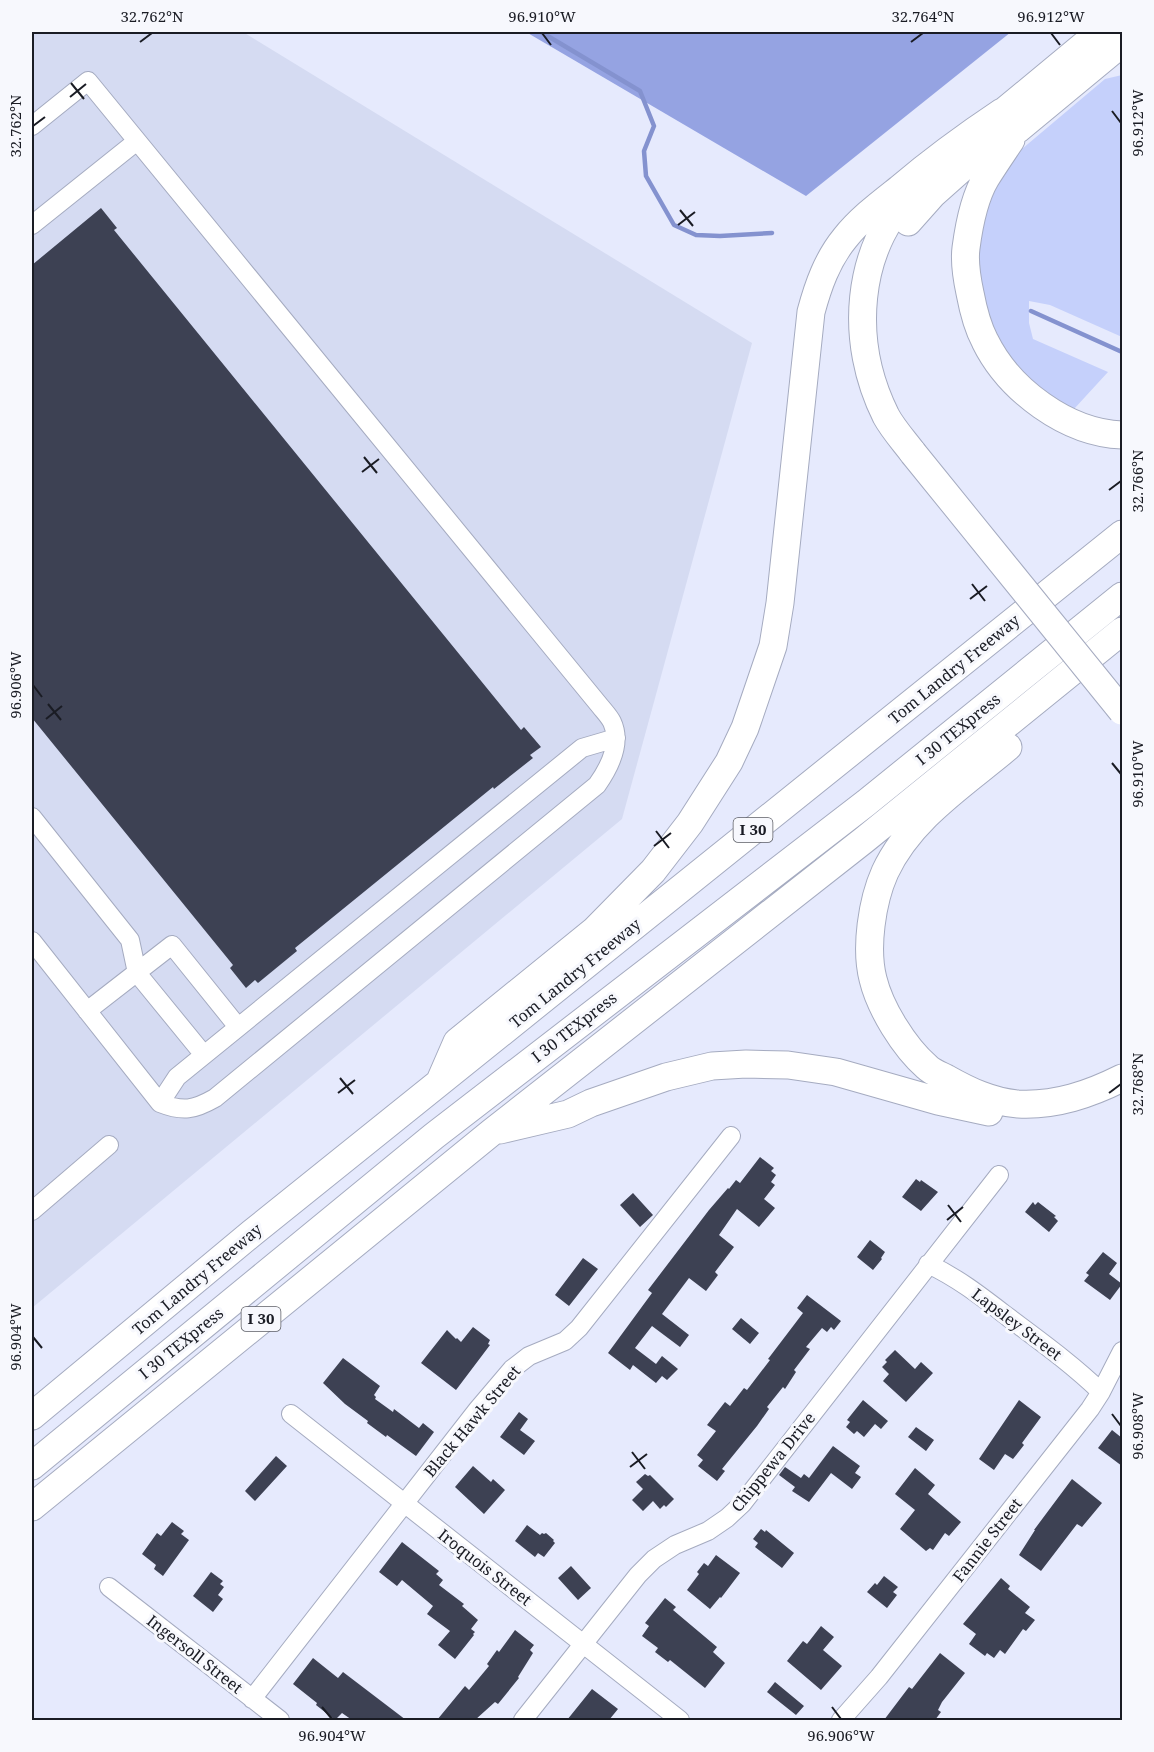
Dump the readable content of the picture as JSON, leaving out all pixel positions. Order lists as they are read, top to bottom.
{
  "streets": {
    "highway": ["Tom Landry Freeway", "I 30 TEXpress", "I 30"],
    "street": [
      "Lapsley Street",
      "Black Hawk Street",
      "Chippewa Drive",
      "Fannie Street",
      "Iroquois Street",
      "Ingersoll Street"
    ]
  },
  "crossings": [
    ["Lapsley Street", "Chippewa Drive"],
    ["Lapsley Street", "Fannie Street"],
    ["Black Hawk Street", "Iroquois Street"],
    ["Black Hawk Street", "Ingersoll Street"],
    ["Chippewa Drive", "Iroquois Street"]
  ],
  "coordinates": [
    "32.762°N",
    "96.910°W",
    "32.764°N",
    "96.912°W",
    "32.766°N",
    "96.906°W",
    "32.768°N",
    "96.904°W",
    "96.908°W"
  ]
}
